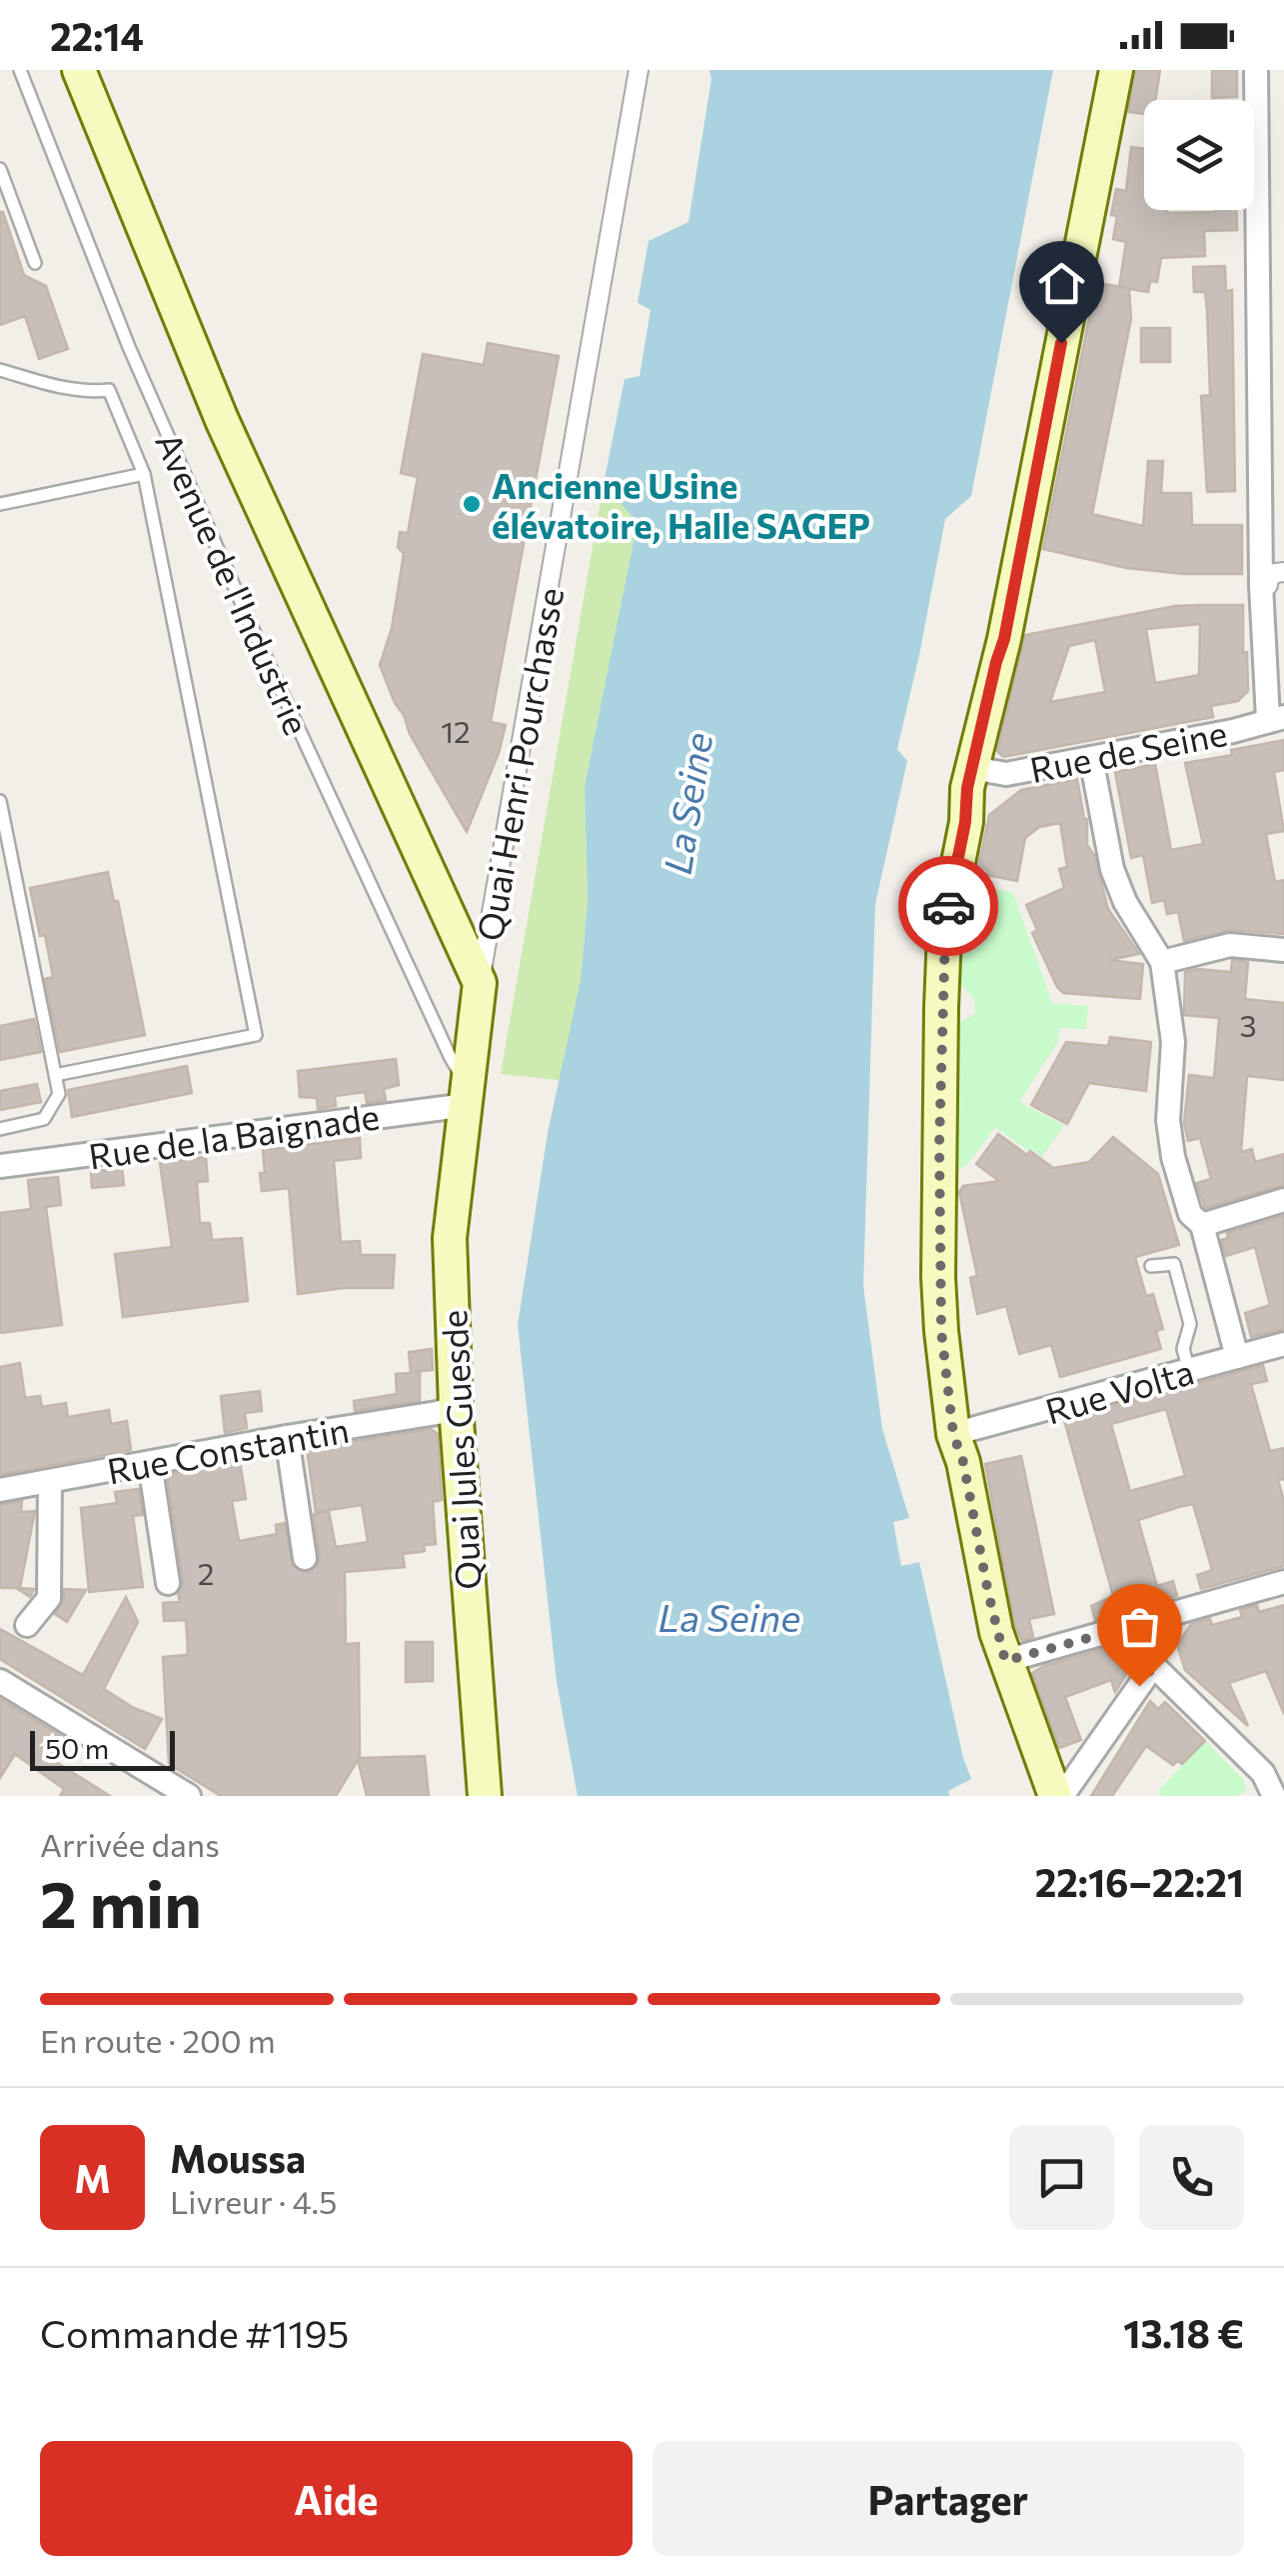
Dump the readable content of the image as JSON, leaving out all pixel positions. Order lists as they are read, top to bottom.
{
  "streets": {
    "main road": ["Avenue de l'Industrie", "Quai Henri Pourchasse", "Quai Jules Guesde"],
    "street": [
      "Rue de Seine",
      "Rue de la Baignade",
      "Rue Volta",
      "Rue Constantin"
    ]
  },
  "crossings": [
    ["Avenue de l'Industrie", "Quai Henri Pourchasse"],
    ["Avenue de l'Industrie", "Rue de la Baignade"],
    ["Avenue de l'Industrie", "Quai Jules Guesde"],
    ["Quai Henri Pourchasse", "Rue de la Baignade"],
    ["Quai Henri Pourchasse", "Quai Jules Guesde"],
    ["Rue de la Baignade", "Quai Jules Guesde"],
    ["Rue Constantin", "Quai Jules Guesde"]
  ],
  "water": ["La Seine"],
  "places": ["Ancienne Usine élévatoire, Halle SAGEP"],
  "house_numbers": ["12", "3", "2"],
  "scale_bar": "50 m",
  "page": {
    "status": "22:14",
    "scale": "50 m",
    "heading": ["2 min", "Arrivée dans", "22:16–22:21"],
    "panel": [
      "Moussa",
      "Livreur · 4.5",
      "Commande #1195",
      "13.18 €"
    ],
    "bar": "En route · 200 m",
    "round": "M",
    "buttons": ["Aide", "Partager"]
  }
}
